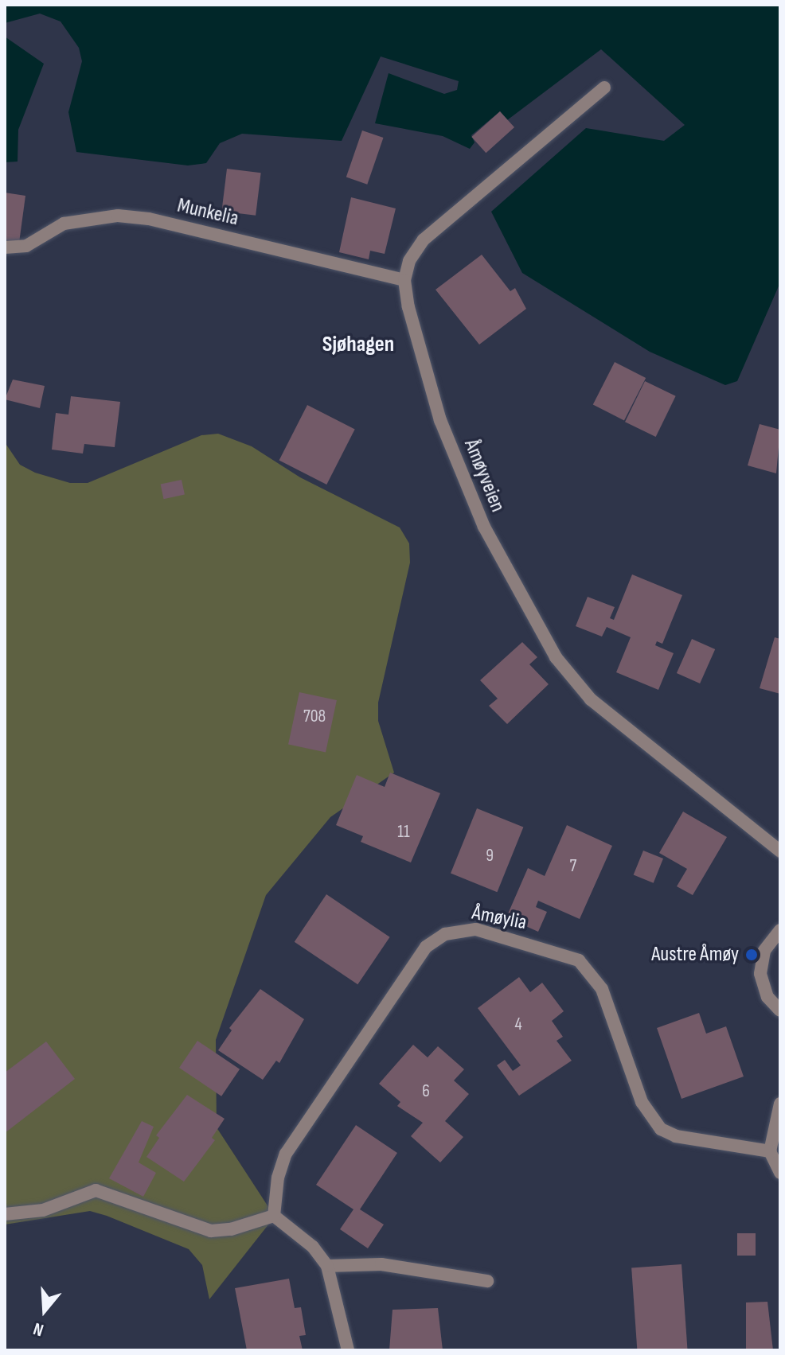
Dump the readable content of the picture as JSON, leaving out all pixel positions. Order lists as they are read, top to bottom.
{
  "streets": {
    "street": ["Munkelia", "Åmøyveien", "Åmøylia"]
  },
  "crossings": [
    ["Munkelia", "Åmøyveien"]
  ],
  "districts": ["Sjøhagen"],
  "places": ["Austre Åmøy"],
  "house_numbers": [
    "708",
    "11",
    "9",
    "7",
    "4",
    "6"
  ],
  "north": "bottom"
}
